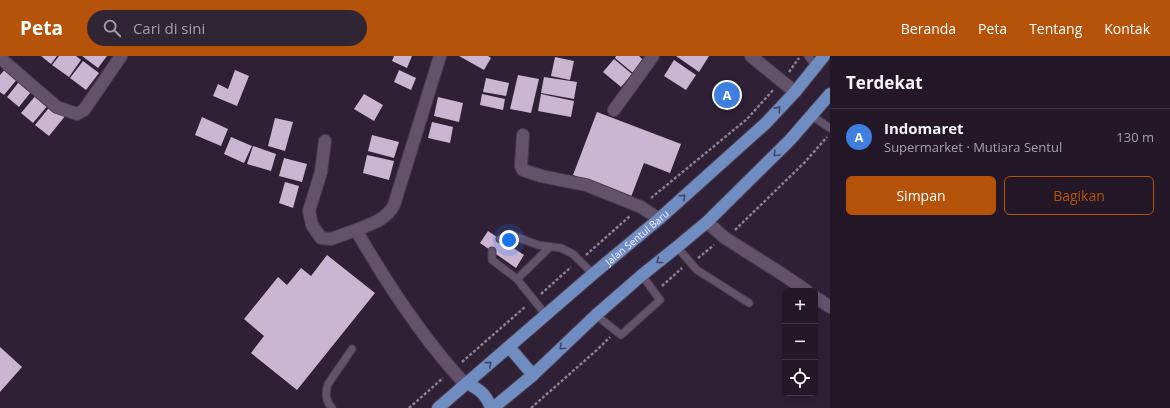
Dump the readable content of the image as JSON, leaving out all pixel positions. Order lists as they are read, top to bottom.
{
  "streets": {
    "main road": ["Jalan Sentul Baru"]
  },
  "page": {
    "header": "Peta",
    "search": "Cari di sini",
    "nav": [
      "Beranda",
      "Peta",
      "Tentang",
      "Kontak"
    ],
    "heading": "Terdekat",
    "pins": "A",
    "list": [
      {
        "mark": "A",
        "name": "Indomaret",
        "note": "Supermarket · Mutiara Sentul",
        "value": "130 m"
      }
    ],
    "buttons": ["Simpan", "Bagikan"],
    "map_buttons": ["+", "−"]
  }
}
